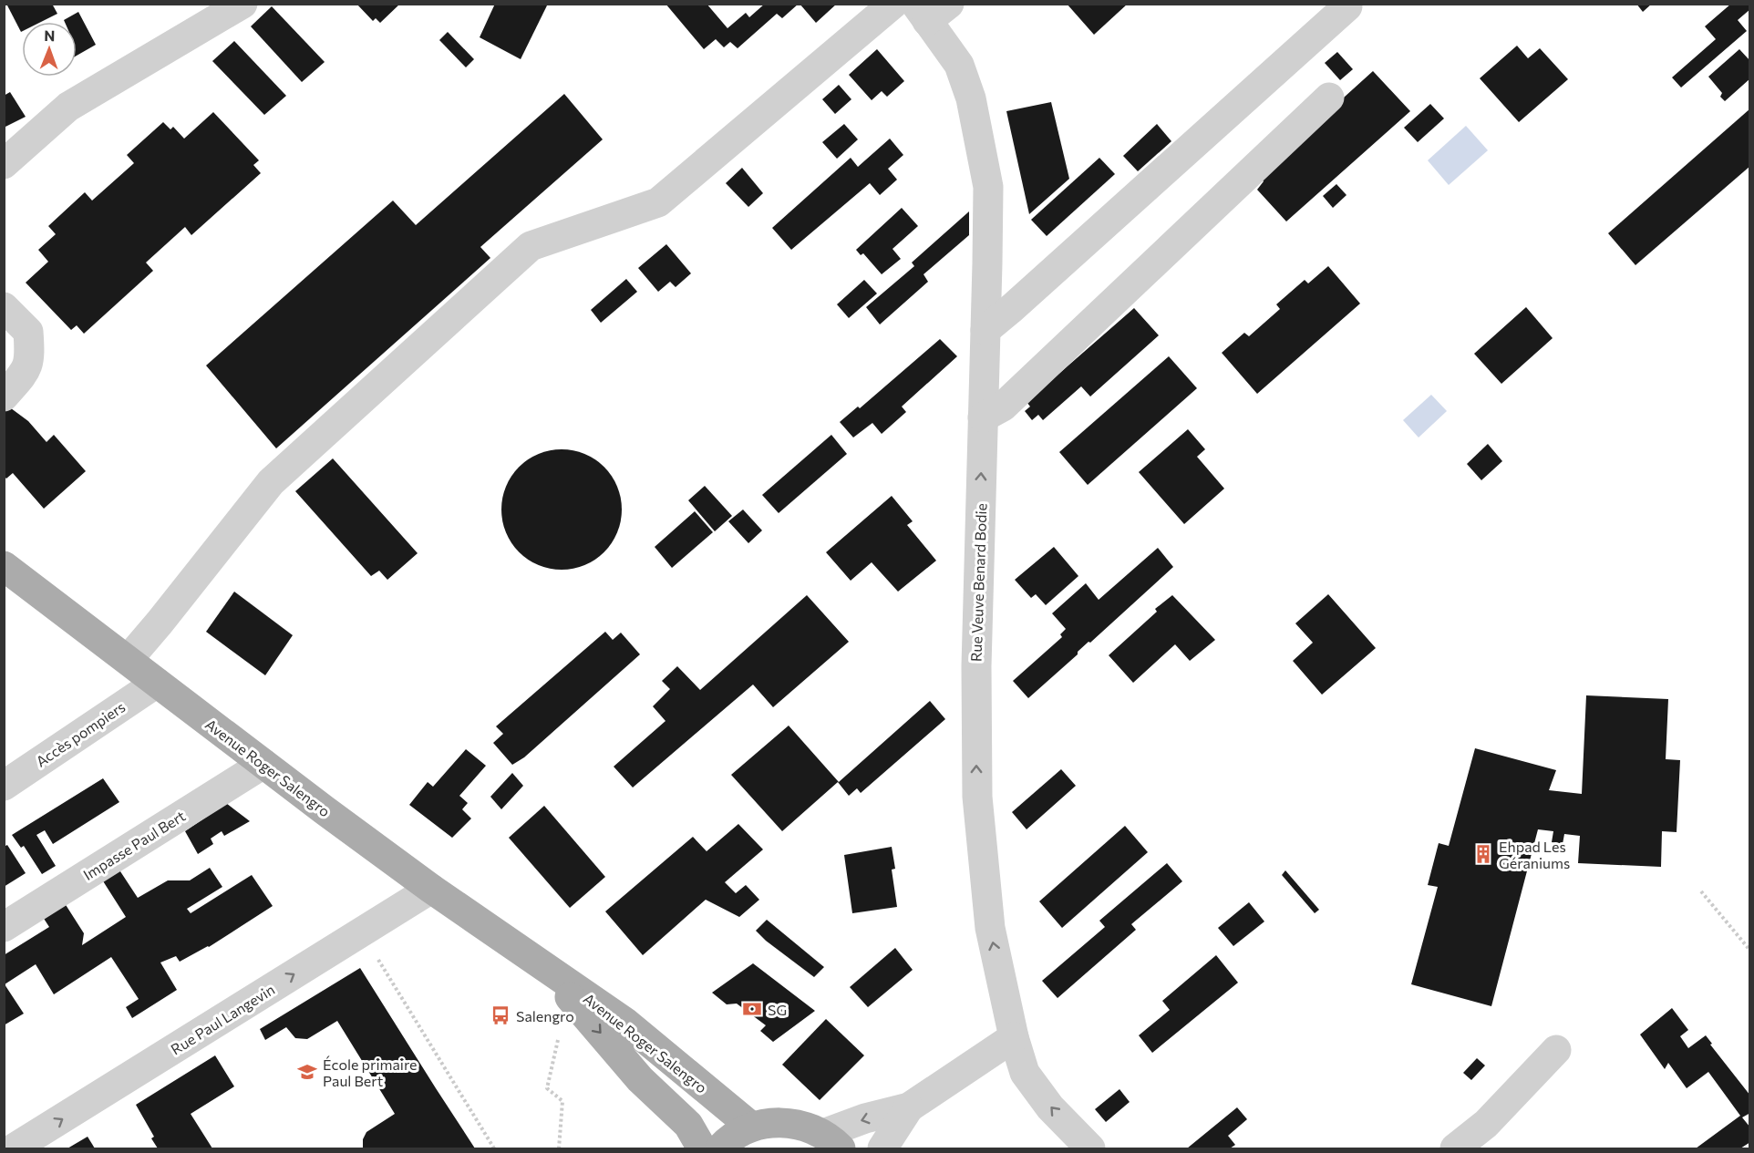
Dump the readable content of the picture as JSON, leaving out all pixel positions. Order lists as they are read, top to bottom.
{
  "streets": {
    "main road": ["Avenue Roger Salengro"],
    "street": [
      "Rue Veuve Benard Bodie",
      "Accès pompiers",
      "Impasse Paul Bert",
      "Rue Paul Langevin"
    ]
  },
  "crossings": [
    ["Accès pompiers", "Avenue Roger Salengro"],
    ["Avenue Roger Salengro", "Impasse Paul Bert"],
    ["Avenue Roger Salengro", "Rue Paul Langevin"]
  ],
  "one_way": ["Rue Veuve Benard Bodie", "Rue Paul Langevin"],
  "places": {
    "building": ["Ehpad Les Géraniums"],
    "bank": ["SG"],
    "bus stop": ["Salengro"],
    "school or university": ["École primaire Paul Bert"]
  },
  "north": "top"
}
